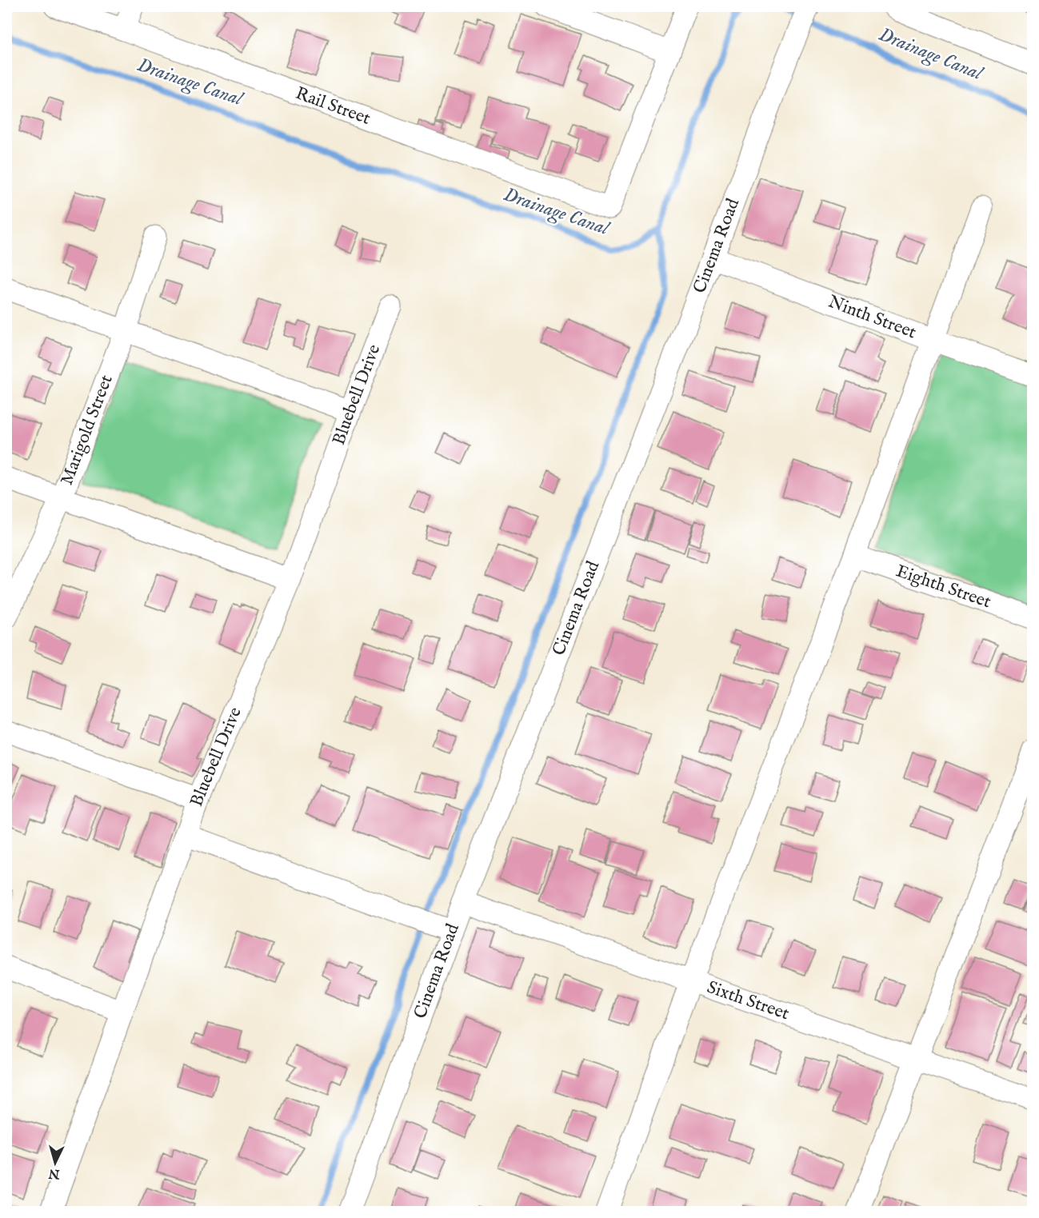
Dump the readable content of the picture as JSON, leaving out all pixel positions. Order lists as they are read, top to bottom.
{
  "streets": {
    "street": [
      "Rail Street",
      "Cinema Road",
      "Ninth Street",
      "Bluebell Drive",
      "Marigold Street",
      "Eighth Street",
      "Sixth Street"
    ]
  },
  "crossings": [
    ["Cinema Road", "Ninth Street"],
    ["Cinema Road", "Sixth Street"]
  ],
  "water": ["Drainage Canal"],
  "north": "bottom"
}
